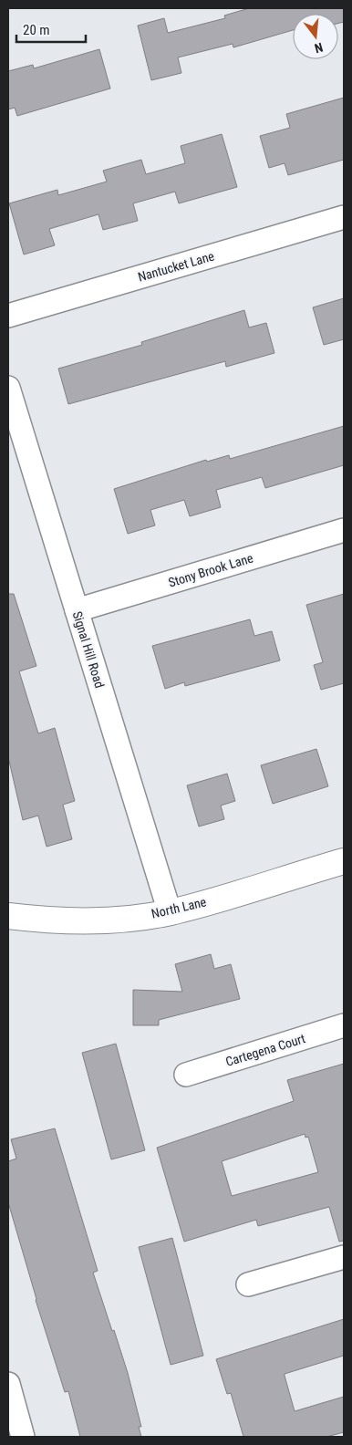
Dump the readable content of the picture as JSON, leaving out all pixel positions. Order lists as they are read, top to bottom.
{
  "streets": {
    "street": [
      "Nantucket Lane",
      "Stony Brook Lane",
      "Signal Hill Road",
      "North Lane",
      "Cartegena Court"
    ]
  },
  "crossings": [
    ["Stony Brook Lane", "Signal Hill Road"],
    ["Signal Hill Road", "North Lane"]
  ],
  "scale_bar": "20 m",
  "north": "bottom"
}
